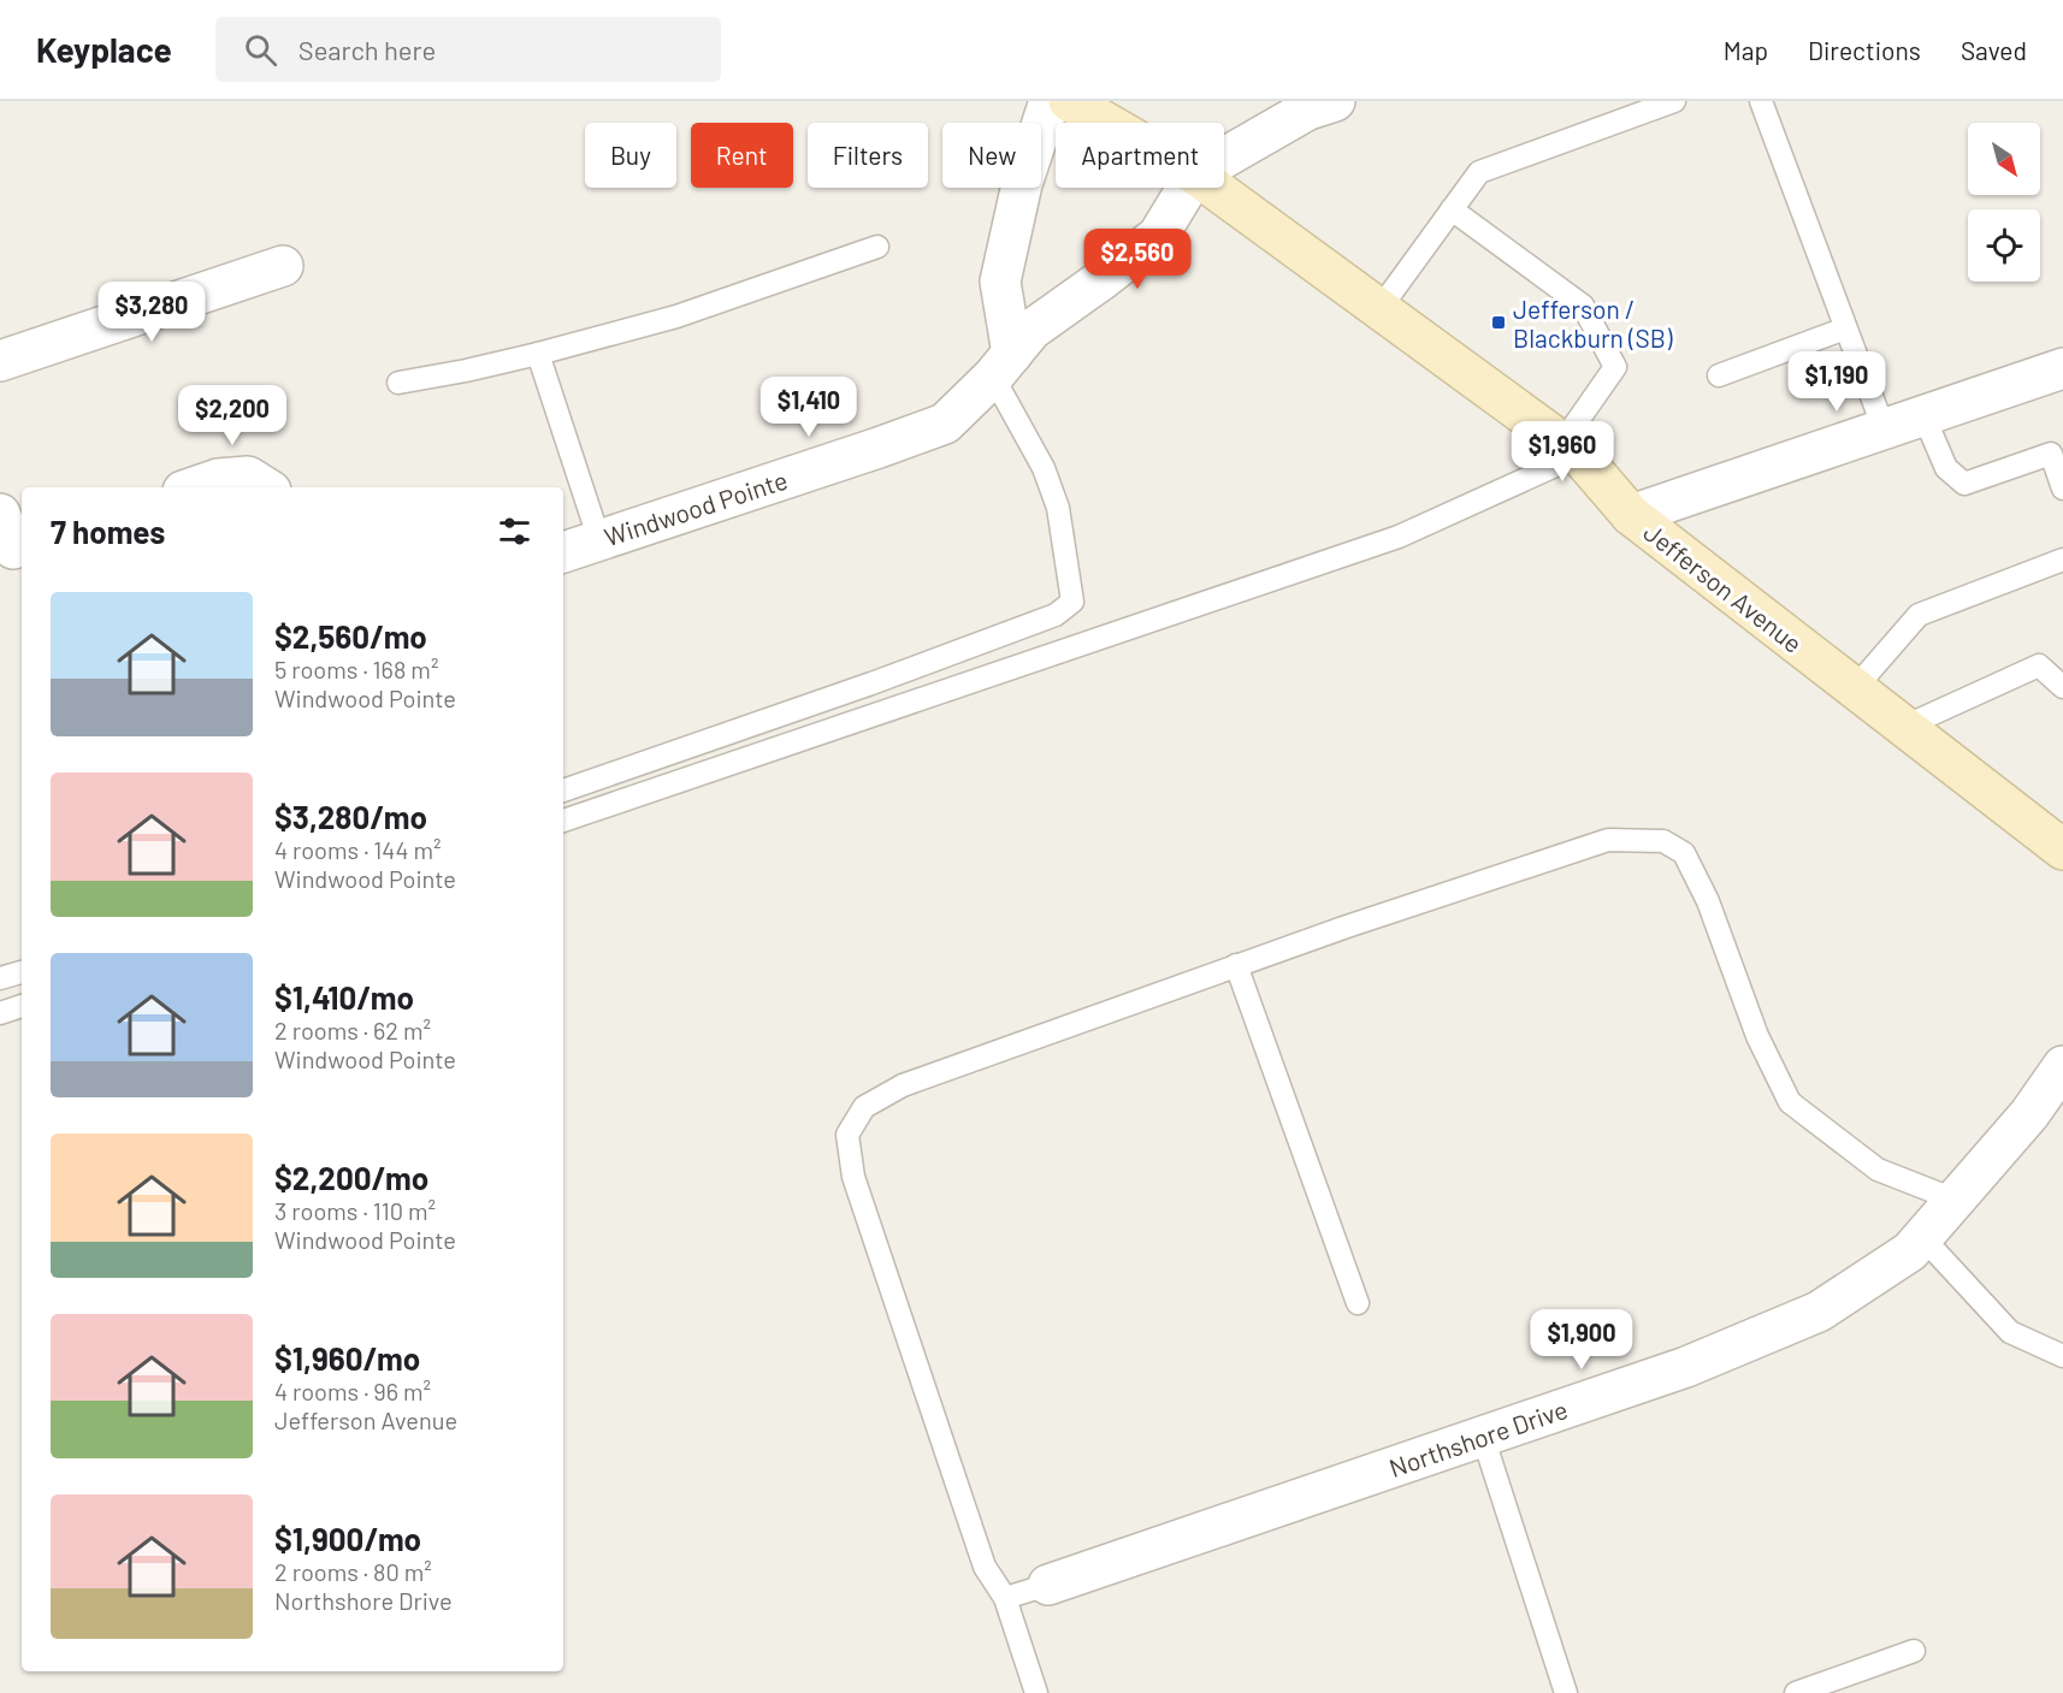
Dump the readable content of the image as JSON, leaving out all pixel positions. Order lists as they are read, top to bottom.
{
  "streets": {
    "main road": ["Jefferson Avenue"],
    "street": ["Windwood Pointe", "Northshore Drive"]
  },
  "places": {
    "transit": ["Jefferson / Blackburn (SB)"]
  },
  "north": "bottom right",
  "page": {
    "header": "Keyplace",
    "search": "Search here",
    "nav": ["Map", "Directions", "Saved"],
    "chip": [
      "Buy",
      "Rent",
      "Filters",
      "New",
      "Apartment"
    ],
    "price": [
      "$2,560",
      "$3,280",
      "$1,190",
      "$1,410",
      "$2,200",
      "$1,960",
      "$1,900"
    ],
    "heading": "7 homes",
    "list": [
      {
        "name": "$2,560/mo",
        "note": "5 rooms · 168 m² · Windwood Pointe"
      },
      {
        "name": "$3,280/mo",
        "note": "4 rooms · 144 m² · Windwood Pointe"
      },
      {
        "name": "$1,410/mo",
        "note": "2 rooms · 62 m² · Windwood Pointe"
      },
      {
        "name": "$2,200/mo",
        "note": "3 rooms · 110 m² · Windwood Pointe"
      },
      {
        "name": "$1,960/mo",
        "note": "4 rooms · 96 m² · Jefferson Avenue"
      },
      {
        "name": "$1,900/mo",
        "note": "2 rooms · 80 m² · Northshore Drive"
      }
    ]
  }
}
